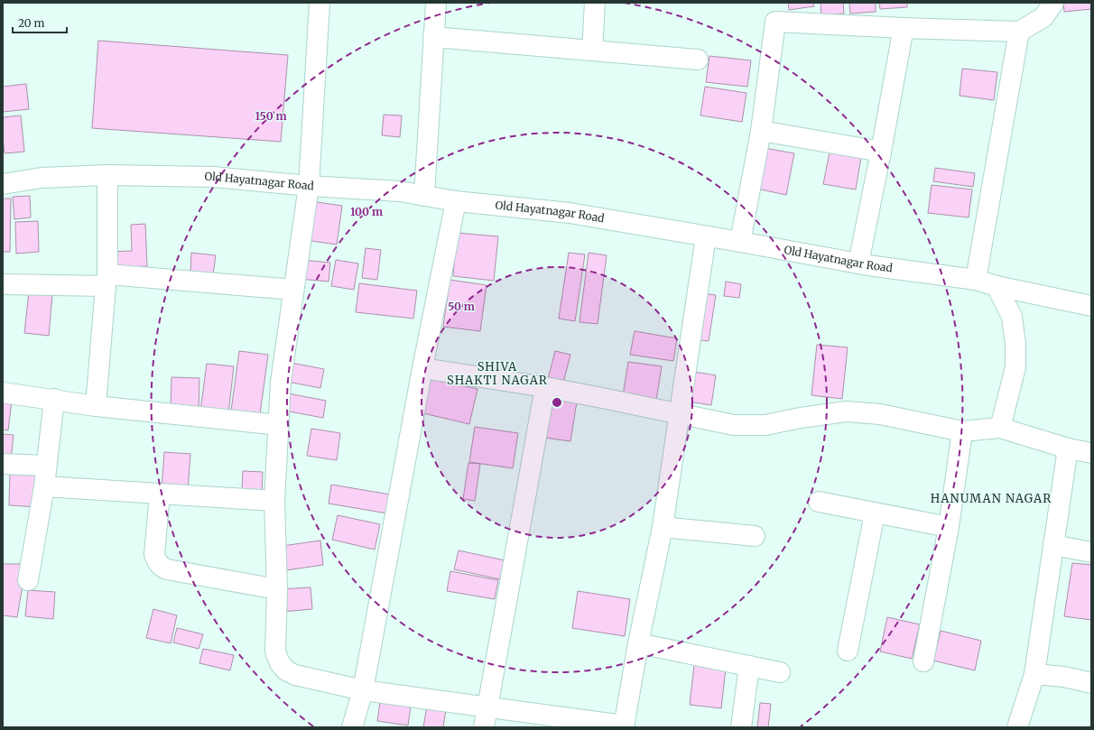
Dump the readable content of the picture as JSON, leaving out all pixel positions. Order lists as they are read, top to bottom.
{
  "streets": {
    "street": ["Old Hayatnagar Road"]
  },
  "districts": ["SHIVA SHAKTI NAGAR", "HANUMAN NAGAR"],
  "scale_bar": "20 m",
  "rings": ["150 m", "100 m", "50 m"]
}
